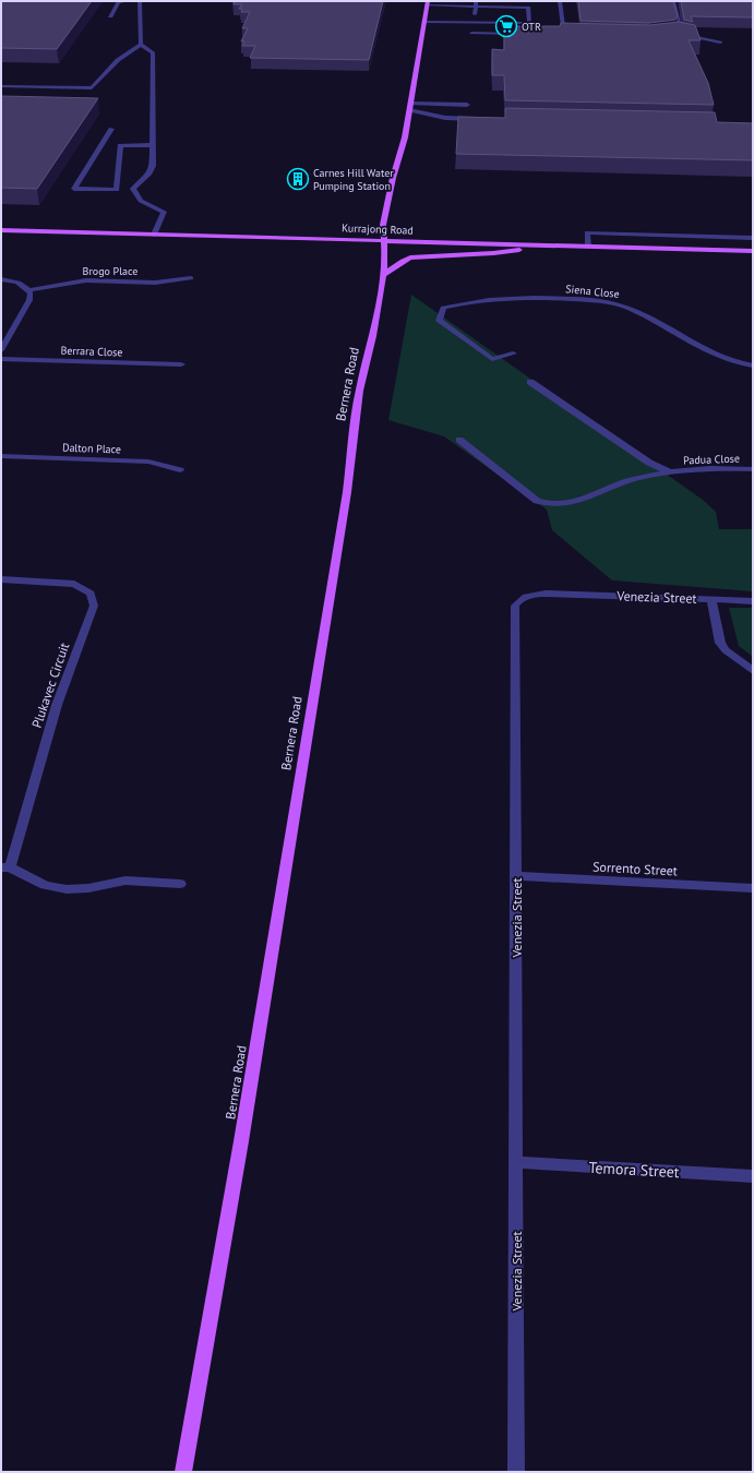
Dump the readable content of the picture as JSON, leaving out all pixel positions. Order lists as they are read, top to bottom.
{
  "streets": {
    "main road": ["Kurrajong Road", "Bernera Road"],
    "street": [
      "Brogo Place",
      "Siena Close",
      "Berrara Close",
      "Dalton Place",
      "Padua Close",
      "Venezia Street",
      "Plukavec Circuit",
      "Sorrento Street",
      "Temora Street"
    ]
  },
  "crossings": [
    ["Kurrajong Road", "Bernera Road"],
    ["Venezia Street", "Sorrento Street"],
    ["Venezia Street", "Temora Street"]
  ],
  "places": {
    "supermarket": ["OTR"],
    "building": ["Carnes Hill Water Pumping Station"]
  }
}
